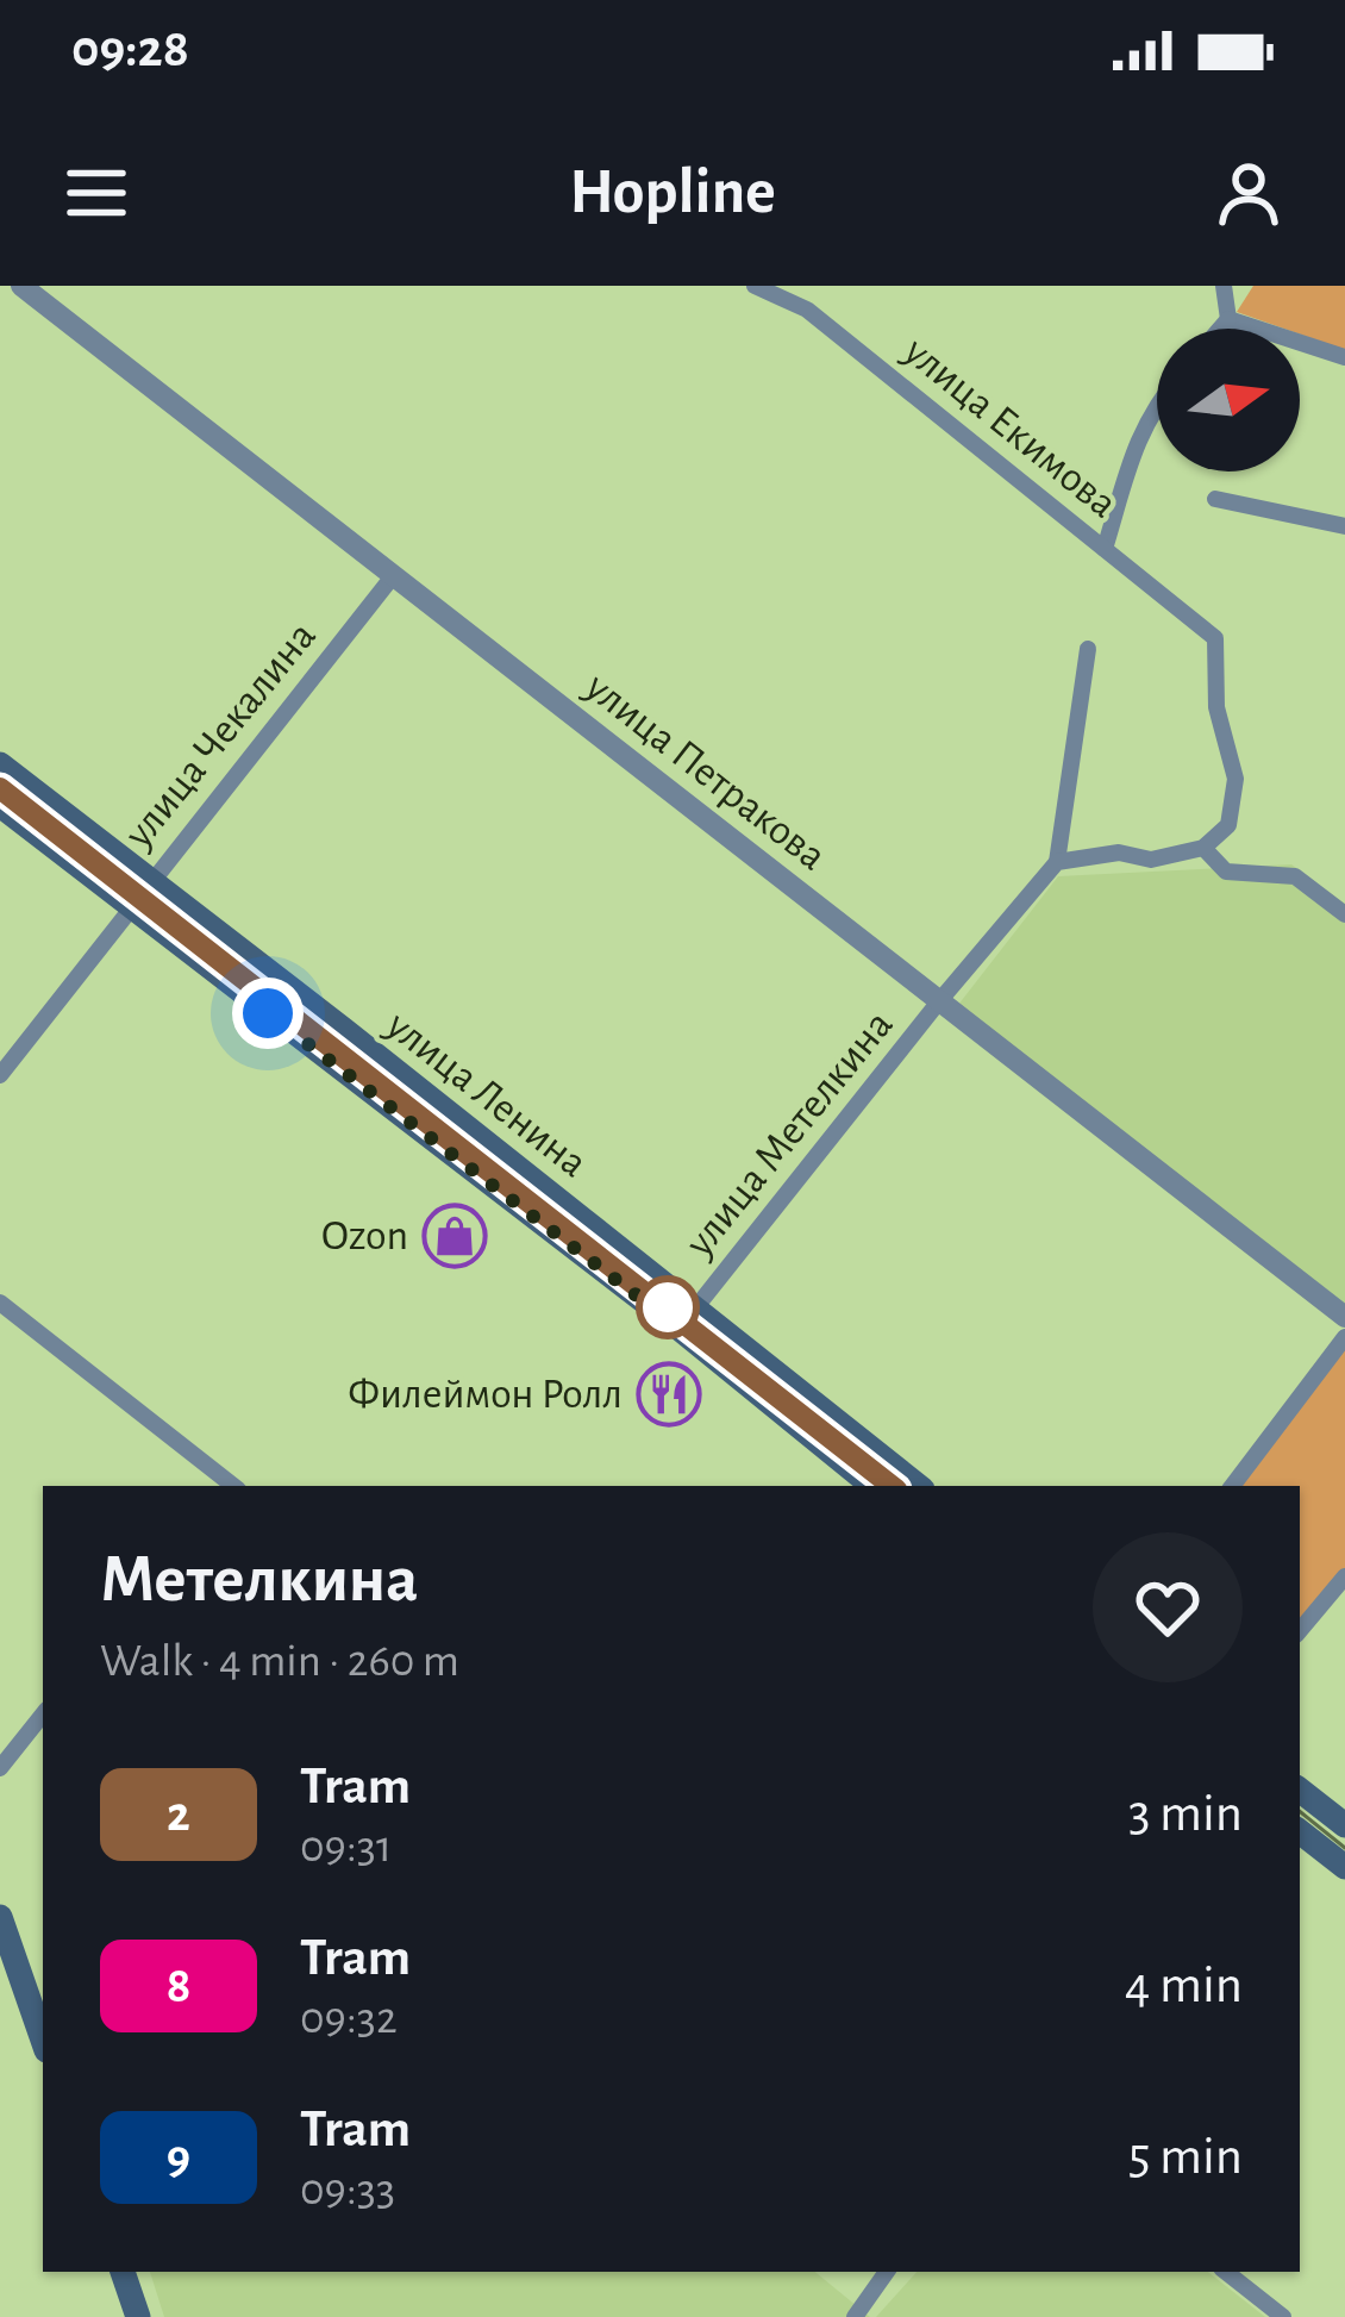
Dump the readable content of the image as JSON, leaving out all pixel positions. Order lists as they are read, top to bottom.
{
  "streets": {
    "main road": ["улица Ленина"],
    "street": [
      "улица Екимова",
      "улица Чекалина",
      "улица Петракова",
      "улица Метелкина"
    ]
  },
  "crossings": [
    ["улица Чекалина", "улица Петракова"],
    ["улица Чекалина", "улица Ленина"],
    ["улица Петракова", "улица Метелкина"],
    ["улица Ленина", "улица Метелкина"]
  ],
  "places": {
    "shop": ["Ozon"],
    "restaurant": ["Филеймон Ролл"]
  },
  "lines": ["tram line 2"],
  "north": "right",
  "page": {
    "status": "09:28",
    "header": "Hopline",
    "heading": ["Метелкина", "Walk · 4 min · 260 m"],
    "list": [
      {
        "mark": "2",
        "name": "Tram",
        "note": "09:31",
        "value": "3 min"
      },
      {
        "mark": "8",
        "name": "Tram",
        "note": "09:32",
        "value": "4 min"
      },
      {
        "mark": "9",
        "name": "Tram",
        "note": "09:33",
        "value": "5 min"
      }
    ]
  }
}
